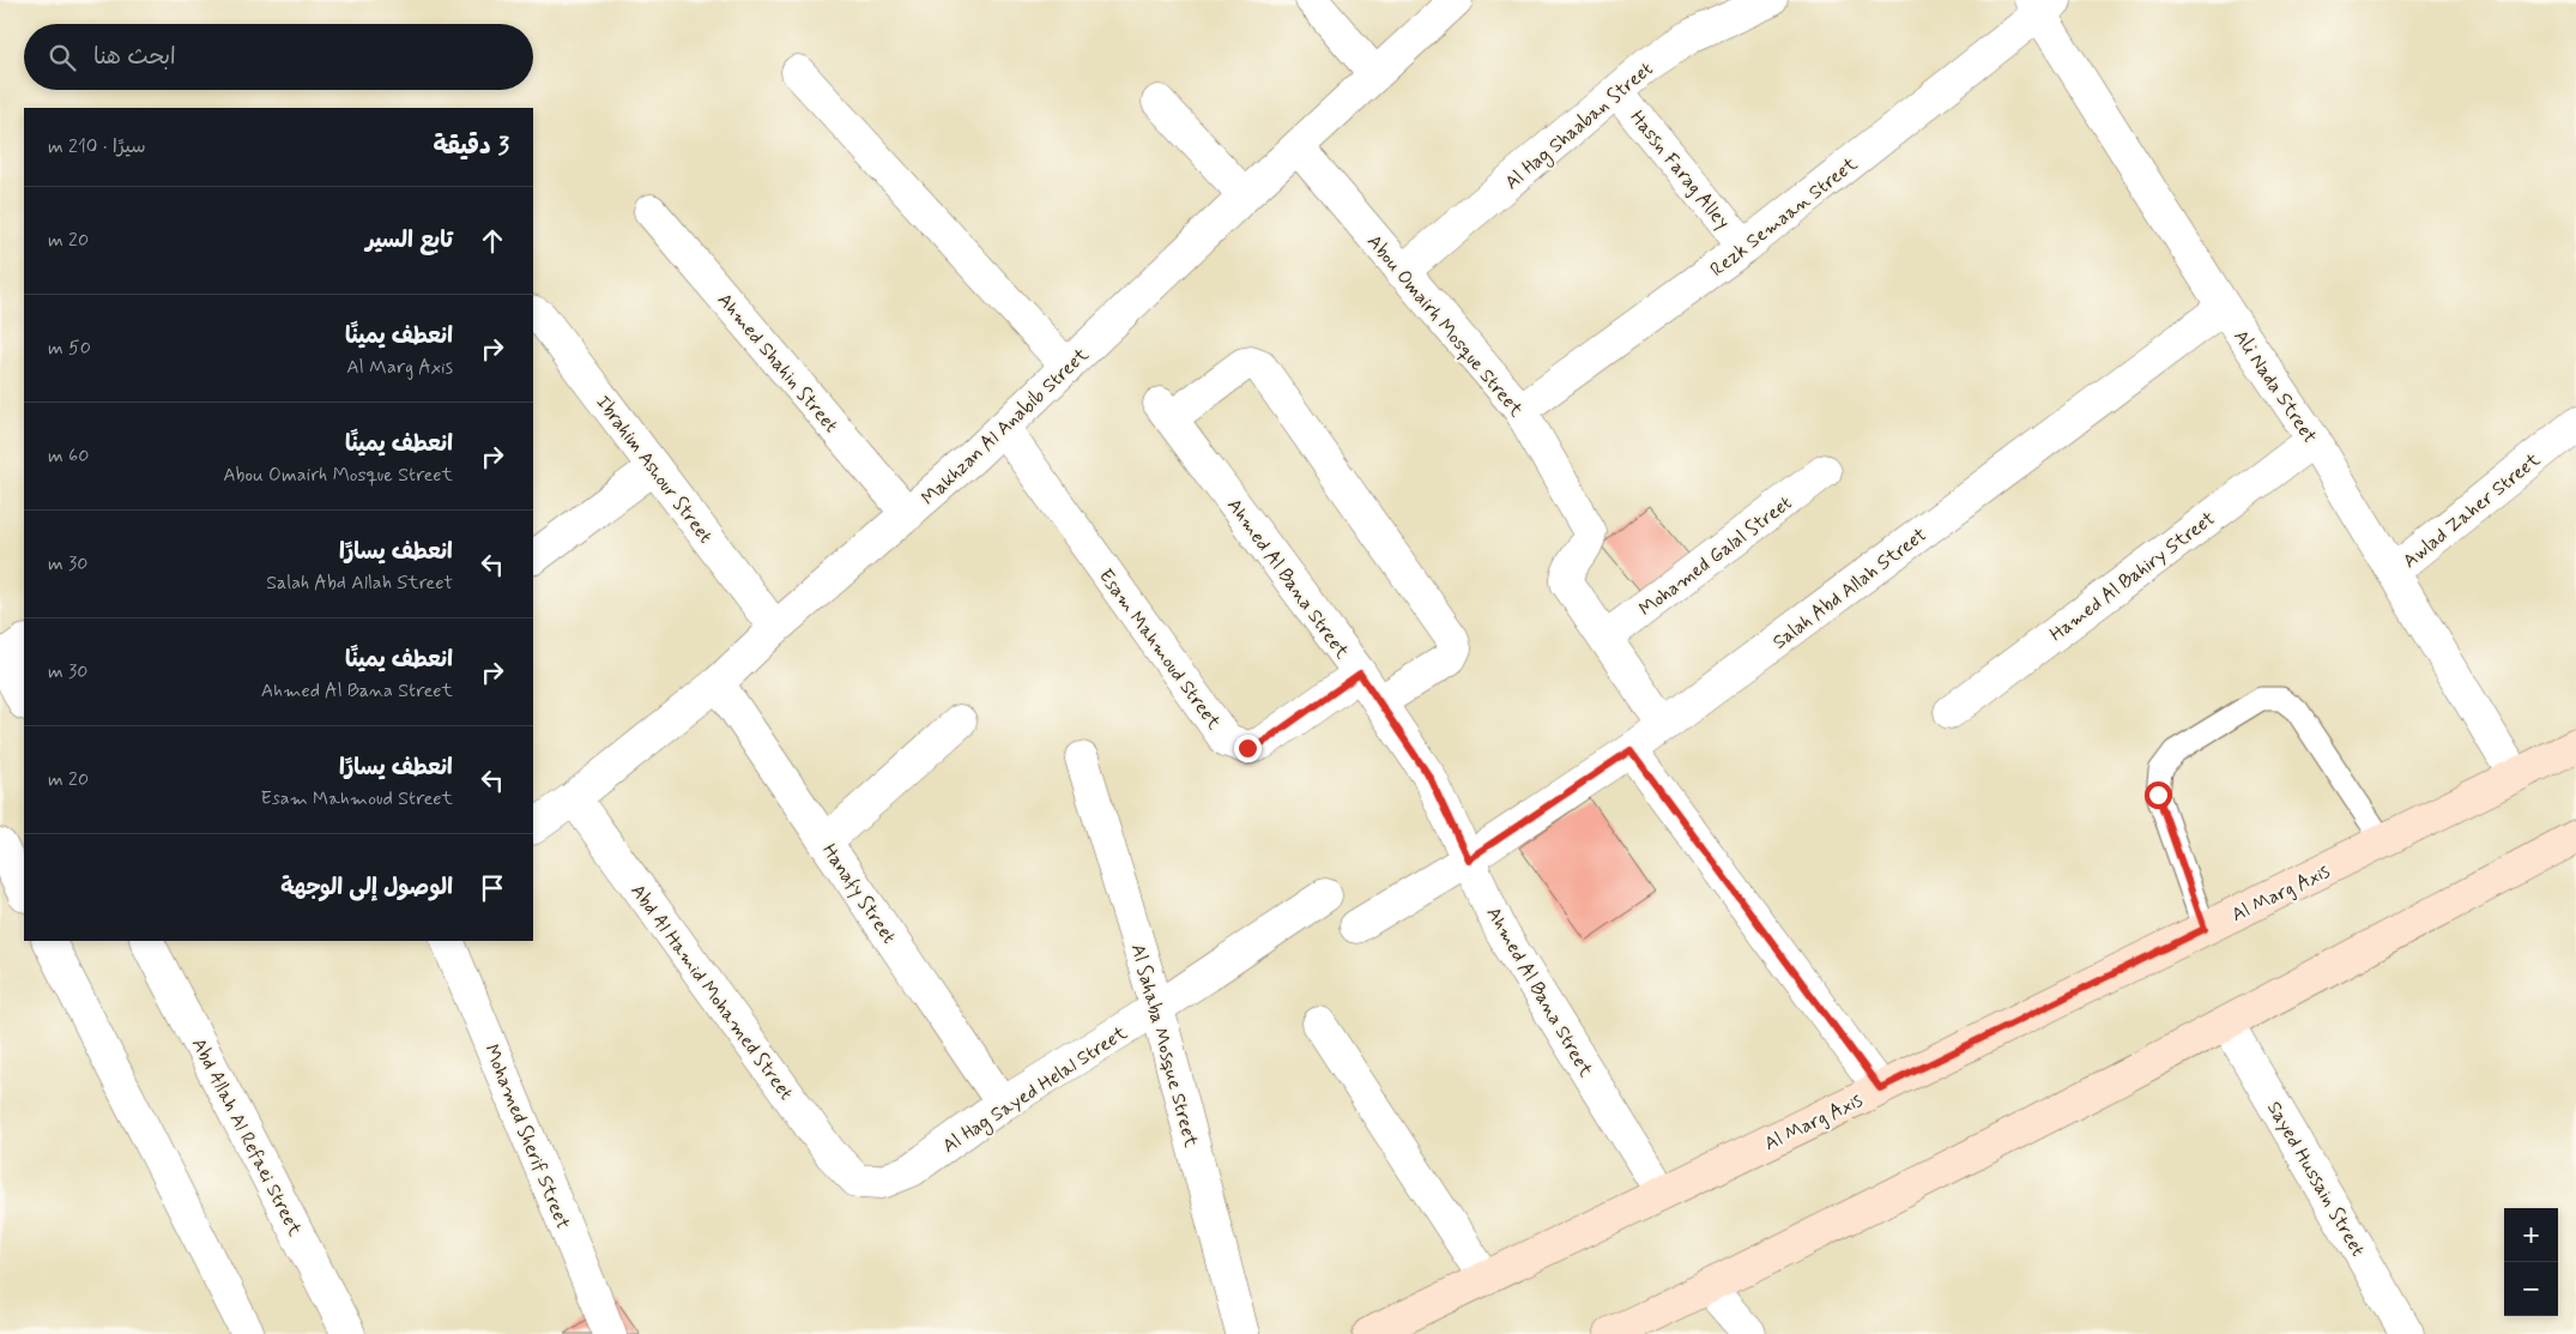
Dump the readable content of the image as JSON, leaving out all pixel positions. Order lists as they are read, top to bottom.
{
  "streets": {
    "main road": ["Al Marg Axis"],
    "street": [
      "Al Hag Shaaban Street",
      "Hassn Farag Alley",
      "Rezk Semaan Street",
      "Abou Omairh Mosque Street",
      "Ahmed Shahin Street",
      "Ali Nada Street",
      "Makhzan Al Anabib Street",
      "Ibrahim Ashour Street",
      "Awlad Zaher Street",
      "Mohamed Galal Street",
      "Hamed Al Bahiry Street",
      "Ahmed Al Bana Street",
      "Salah Abd Allah Street",
      "Esam Mahmoud Street",
      "Hanafy Street",
      "Abd Al Hamid Mohamed Street",
      "Al Sahaba Mosque Street",
      "Al Hag Sayed Helal Street",
      "Abd Allah Al Refaei Street",
      "Mohamed Sherif Street",
      "Sayed Hussain Street"
    ]
  },
  "crossings": [
    ["Al Hag Shaaban Street", "Hassn Farag Alley"],
    ["Al Hag Shaaban Street", "Abou Omairh Mosque Street"],
    ["Hassn Farag Alley", "Rezk Semaan Street"],
    ["Rezk Semaan Street", "Abou Omairh Mosque Street"],
    ["Rezk Semaan Street", "Ali Nada Street"],
    ["Abou Omairh Mosque Street", "Makhzan Al Anabib Street"],
    ["Abou Omairh Mosque Street", "Mohamed Galal Street"],
    ["Abou Omairh Mosque Street", "Salah Abd Allah Street"],
    ["Ahmed Shahin Street", "Makhzan Al Anabib Street"],
    ["Ali Nada Street", "Awlad Zaher Street"],
    ["Ali Nada Street", "Hamed Al Bahiry Street"],
    ["Ali Nada Street", "Salah Abd Allah Street"],
    ["Ali Nada Street", "Al Marg Axis"],
    ["Makhzan Al Anabib Street", "Ibrahim Ashour Street"],
    ["Makhzan Al Anabib Street", "Esam Mahmoud Street"],
    ["Makhzan Al Anabib Street", "Hanafy Street"],
    ["Makhzan Al Anabib Street", "Abd Al Hamid Mohamed Street"],
    ["Ahmed Al Bana Street", "Salah Abd Allah Street"],
    ["Ahmed Al Bana Street", "Esam Mahmoud Street"],
    ["Ahmed Al Bana Street", "Al Marg Axis"],
    ["Hanafy Street", "Al Hag Sayed Helal Street"],
    ["Abd Al Hamid Mohamed Street", "Al Hag Sayed Helal Street"],
    ["Al Sahaba Mosque Street", "Al Hag Sayed Helal Street"]
  ],
  "page": {
    "search": "ابحث هنا",
    "heading": ["3 دقيقة", "سيرًا · 210 m"],
    "list": [
      ["تابع السير", "20 m"],
      ["انعطف يمينًا", "Al Marg Axis", "50 m"],
      ["انعطف يمينًا", "Abou Omairh Mosque Street", "60 m"],
      ["انعطف يسارًا", "Salah Abd Allah Street", "30 m"],
      ["انعطف يمينًا", "Ahmed Al Bana Street", "30 m"],
      ["انعطف يسارًا", "Esam Mahmoud Street", "20 m"],
      "الوصول إلى الوجهة"
    ],
    "map_buttons": ["+", "−"]
  }
}
